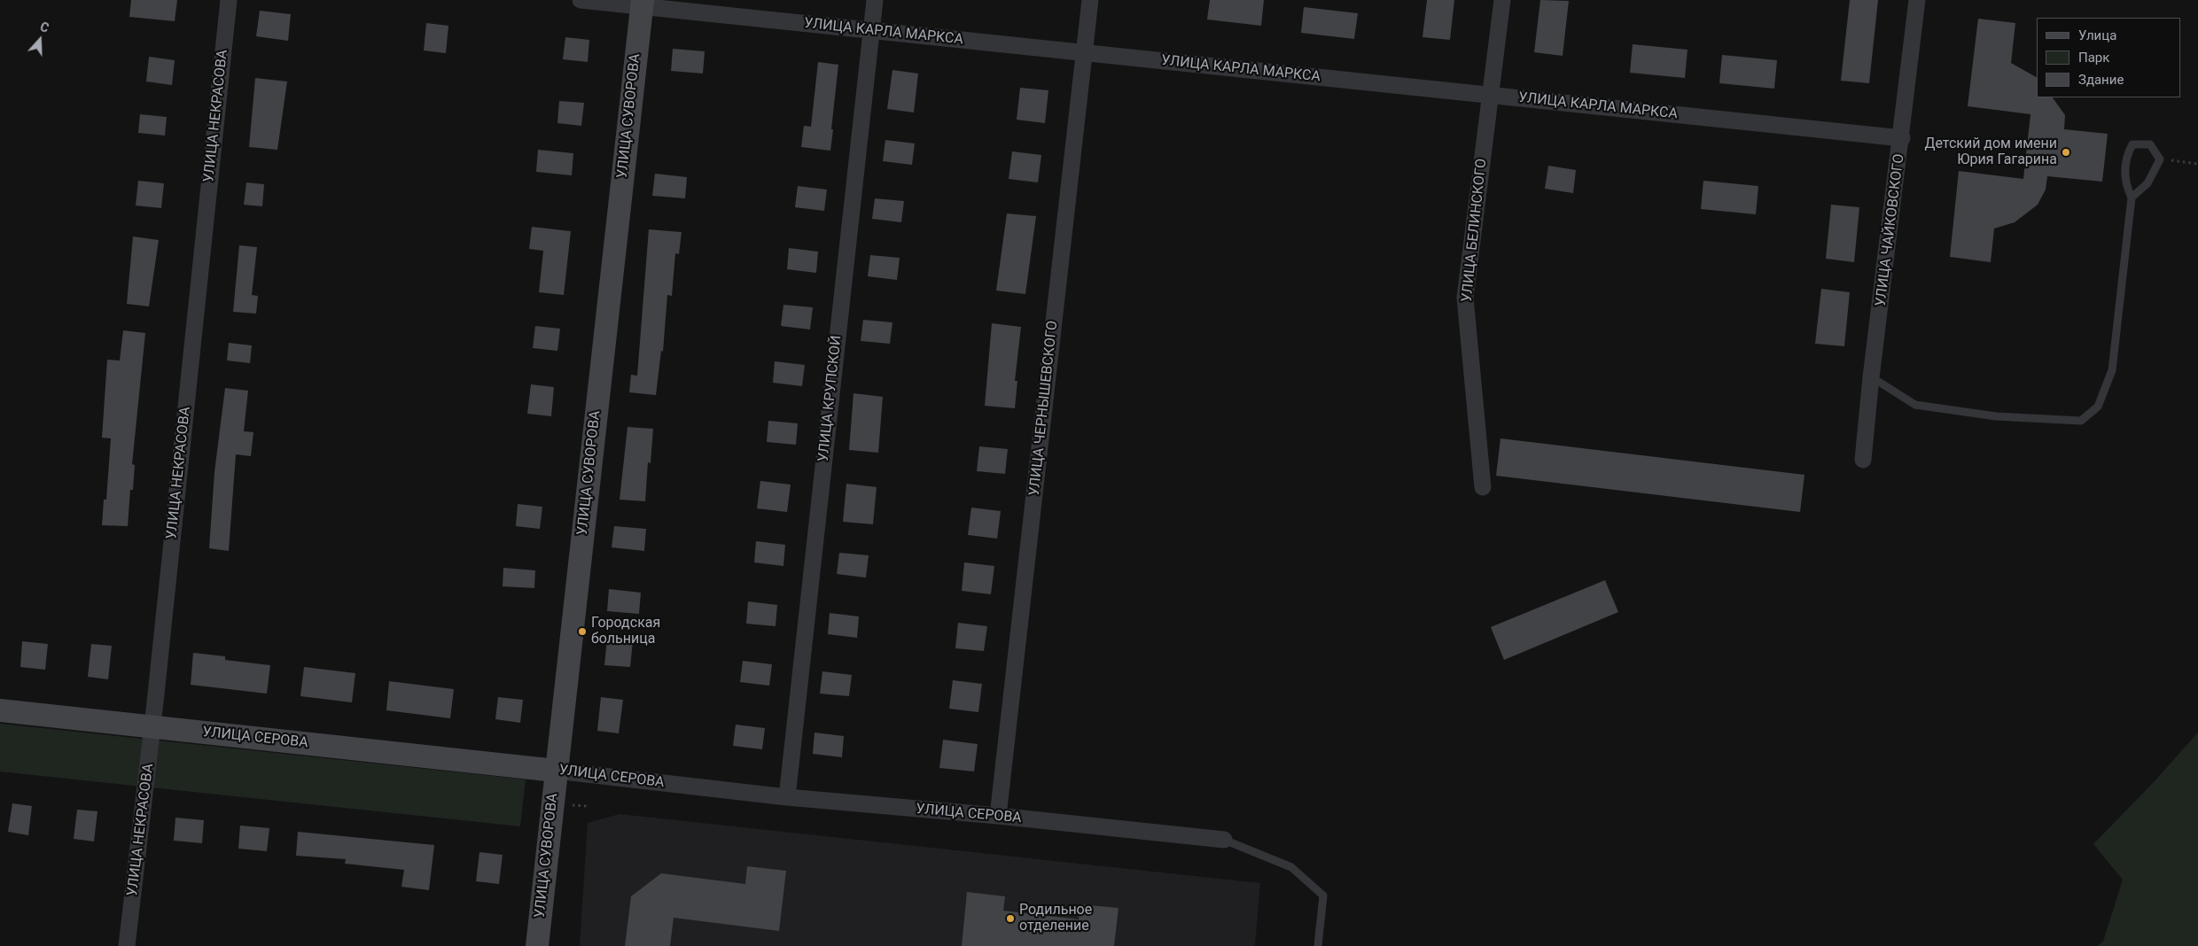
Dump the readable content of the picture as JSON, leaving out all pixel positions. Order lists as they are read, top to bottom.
{
  "streets": {
    "street": [
      "УЛИЦА КАРЛА МАРКСА",
      "УЛИЦА НЕКРАСОВА",
      "УЛИЦА СУВОРОВА",
      "УЛИЦА БЕЛИНСКОГО",
      "УЛИЦА ЧАЙКОВСКОГО",
      "УЛИЦА КРУПСКОЙ",
      "УЛИЦА ЧЕРНЫШЕВСКОГО",
      "УЛИЦА СЕРОВА"
    ]
  },
  "crossings": [
    ["УЛИЦА КАРЛА МАРКСА", "УЛИЦА СУВОРОВА"],
    ["УЛИЦА КАРЛА МАРКСА", "УЛИЦА БЕЛИНСКОГО"],
    ["УЛИЦА КАРЛА МАРКСА", "УЛИЦА ЧАЙКОВСКОГО"],
    ["УЛИЦА КАРЛА МАРКСА", "УЛИЦА КРУПСКОЙ"],
    ["УЛИЦА КАРЛА МАРКСА", "УЛИЦА ЧЕРНЫШЕВСКОГО"],
    ["УЛИЦА НЕКРАСОВА", "УЛИЦА СЕРОВА"],
    ["УЛИЦА СУВОРОВА", "УЛИЦА СЕРОВА"],
    ["УЛИЦА КРУПСКОЙ", "УЛИЦА СЕРОВА"],
    ["УЛИЦА ЧЕРНЫШЕВСКОГО", "УЛИЦА СЕРОВА"]
  ],
  "places": ["Детский дом имени Юрия Гагарина", "Городская больница", "Родильное отделение"],
  "legend": ["Улица", "Парк", "Здание"],
  "north": "top"
}
